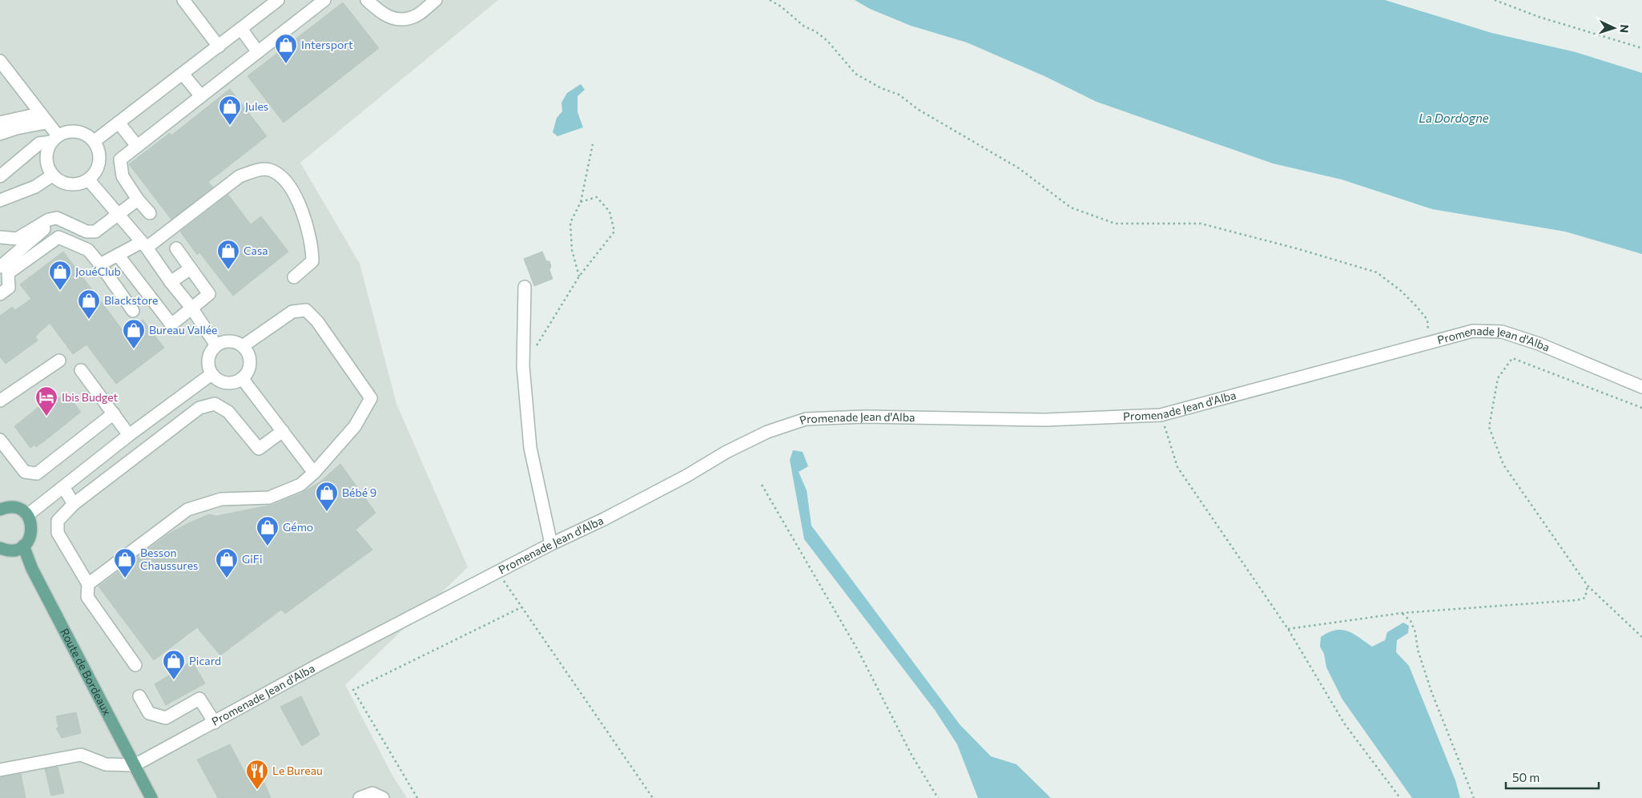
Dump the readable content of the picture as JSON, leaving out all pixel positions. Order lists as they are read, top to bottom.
{
  "streets": {
    "main road": ["Route de Bordeaux"],
    "street": ["Promenade Jean d'Alba"]
  },
  "crossings": [
    ["Promenade Jean d'Alba", "Route de Bordeaux"]
  ],
  "water": ["La Dordogne"],
  "places": {
    "shop": [
      "Intersport",
      "Jules",
      "Casa",
      "JouéClub",
      "Blackstore",
      "Bureau Vallée",
      "Bébé 9",
      "Gémo",
      "Besson Chaussures",
      "GiFi",
      "Picard"
    ],
    "hotel": ["Ibis Budget"],
    "restaurant": ["Le Bureau"]
  },
  "scale_bar": "50 m",
  "north": "right"
}
